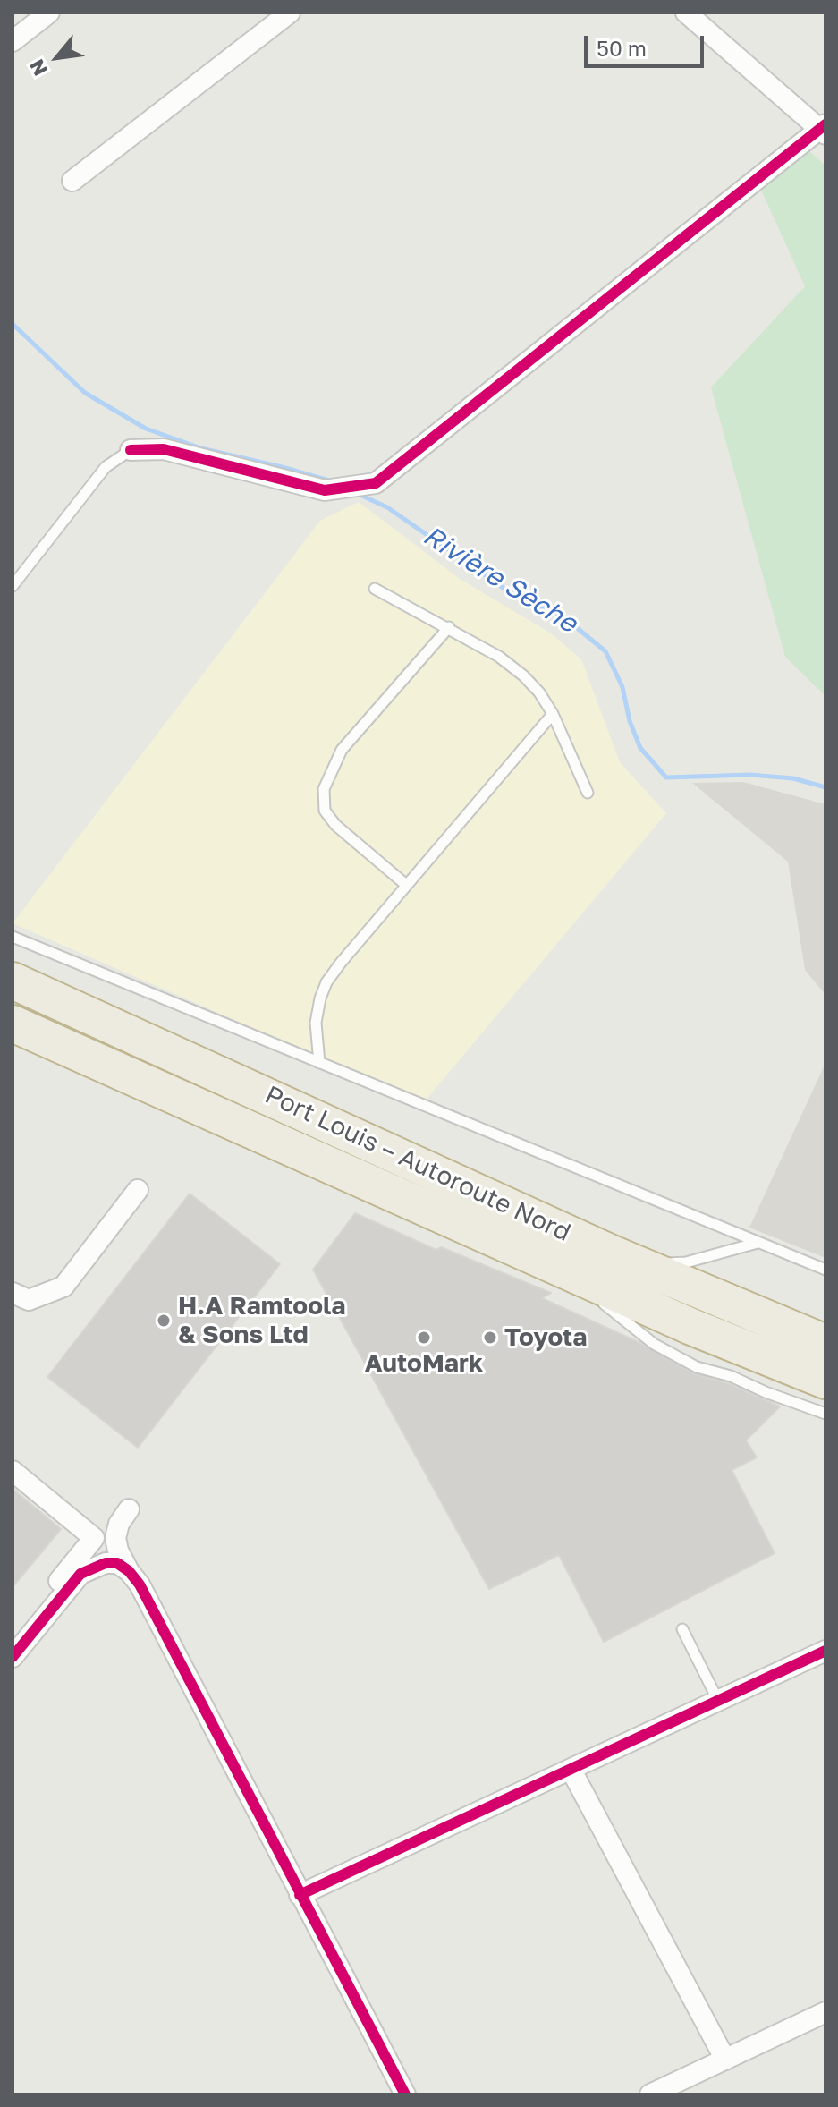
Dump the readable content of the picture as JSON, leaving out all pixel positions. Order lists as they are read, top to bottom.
{
  "streets": {
    "highway": ["Port Louis – Autoroute Nord"]
  },
  "water": ["Rivière Sèche"],
  "places": ["H.A Ramtoola & Sons Ltd", "AutoMark", "Toyota"],
  "scale_bar": "50 m",
  "north": "bottom left"
}
